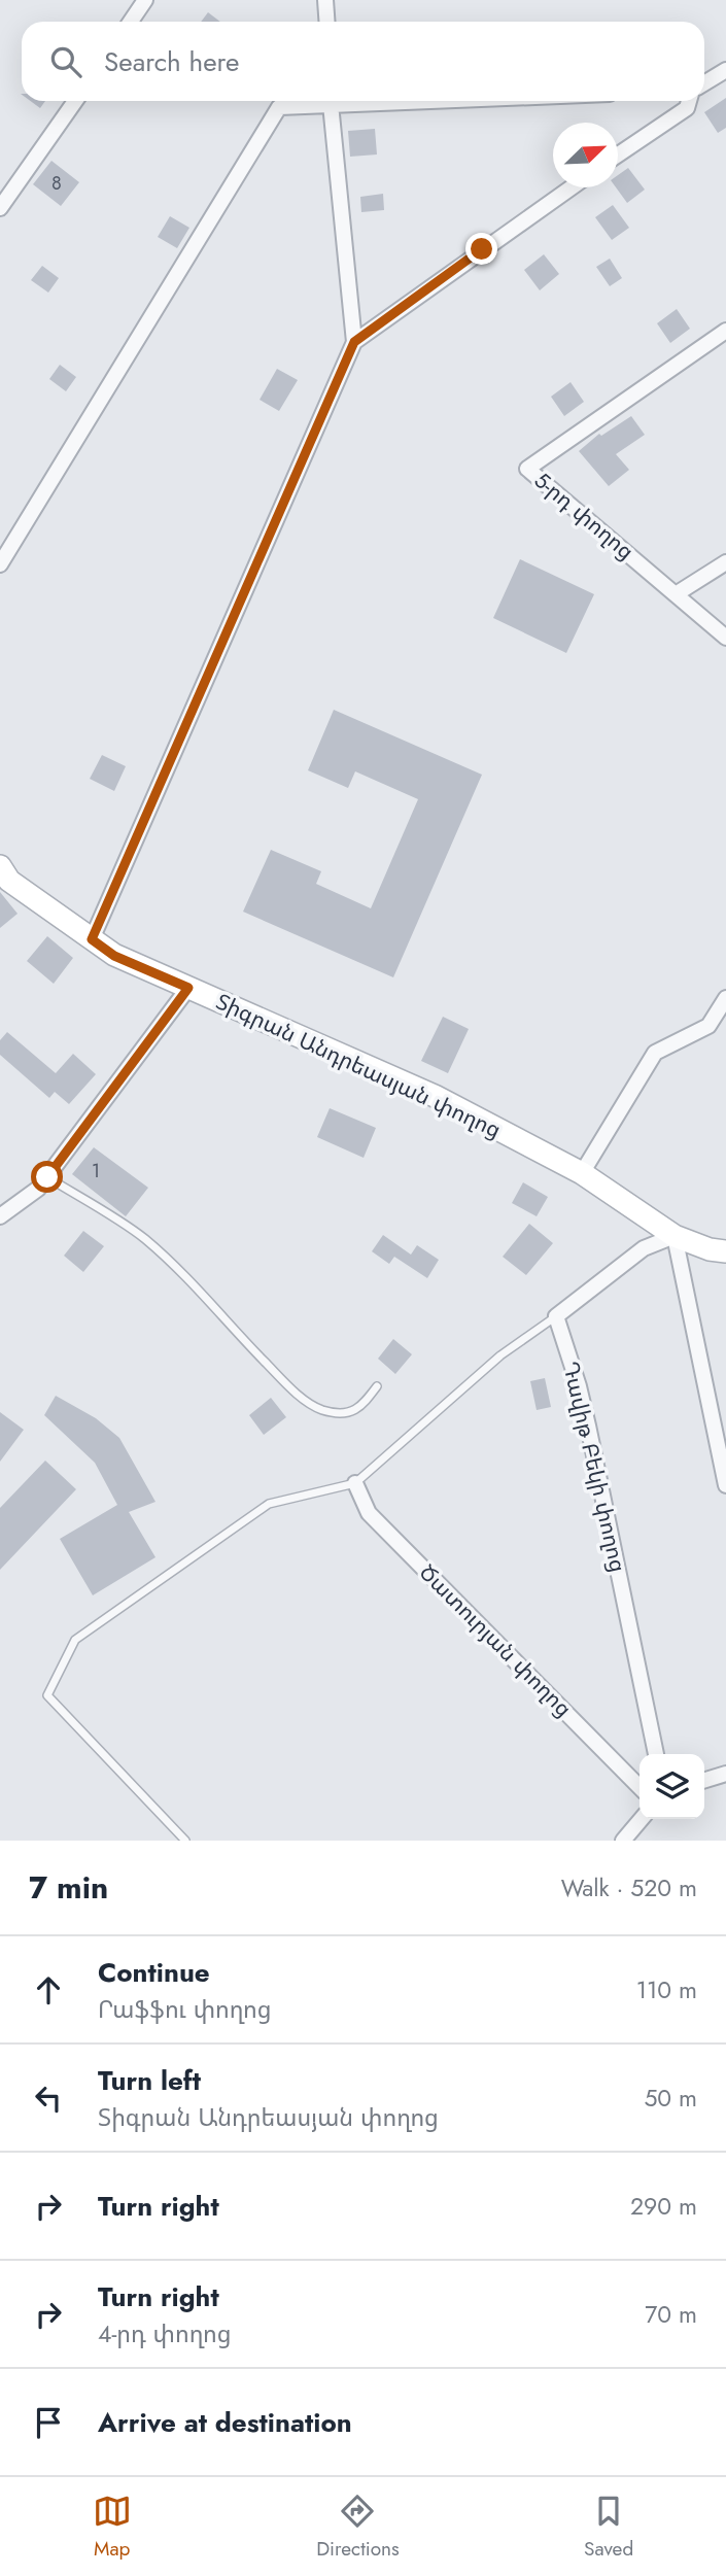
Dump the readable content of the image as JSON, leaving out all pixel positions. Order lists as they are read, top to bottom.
{
  "streets": {
    "main road": ["Տիգրան Անդրեասյան փողոց"],
    "street": ["5-րդ փողոց", "Դավիթ Բեկի փողոց", "Ծատուրյան փողոց"]
  },
  "house_numbers": ["8", "1"],
  "north": "top right",
  "page": {
    "search": "Search here",
    "heading": ["7 min", "Walk · 520 m"],
    "list": [
      ["Continue", "Րաֆֆու փողոց", "110 m"],
      ["Turn left", "Տիգրան Անդրեասյան փողոց", "50 m"],
      ["Turn right", "290 m"],
      ["Turn right", "4-րդ փողոց", "70 m"],
      "Arrive at destination"
    ],
    "nav": ["Map", "Directions", "Saved"]
  }
}
